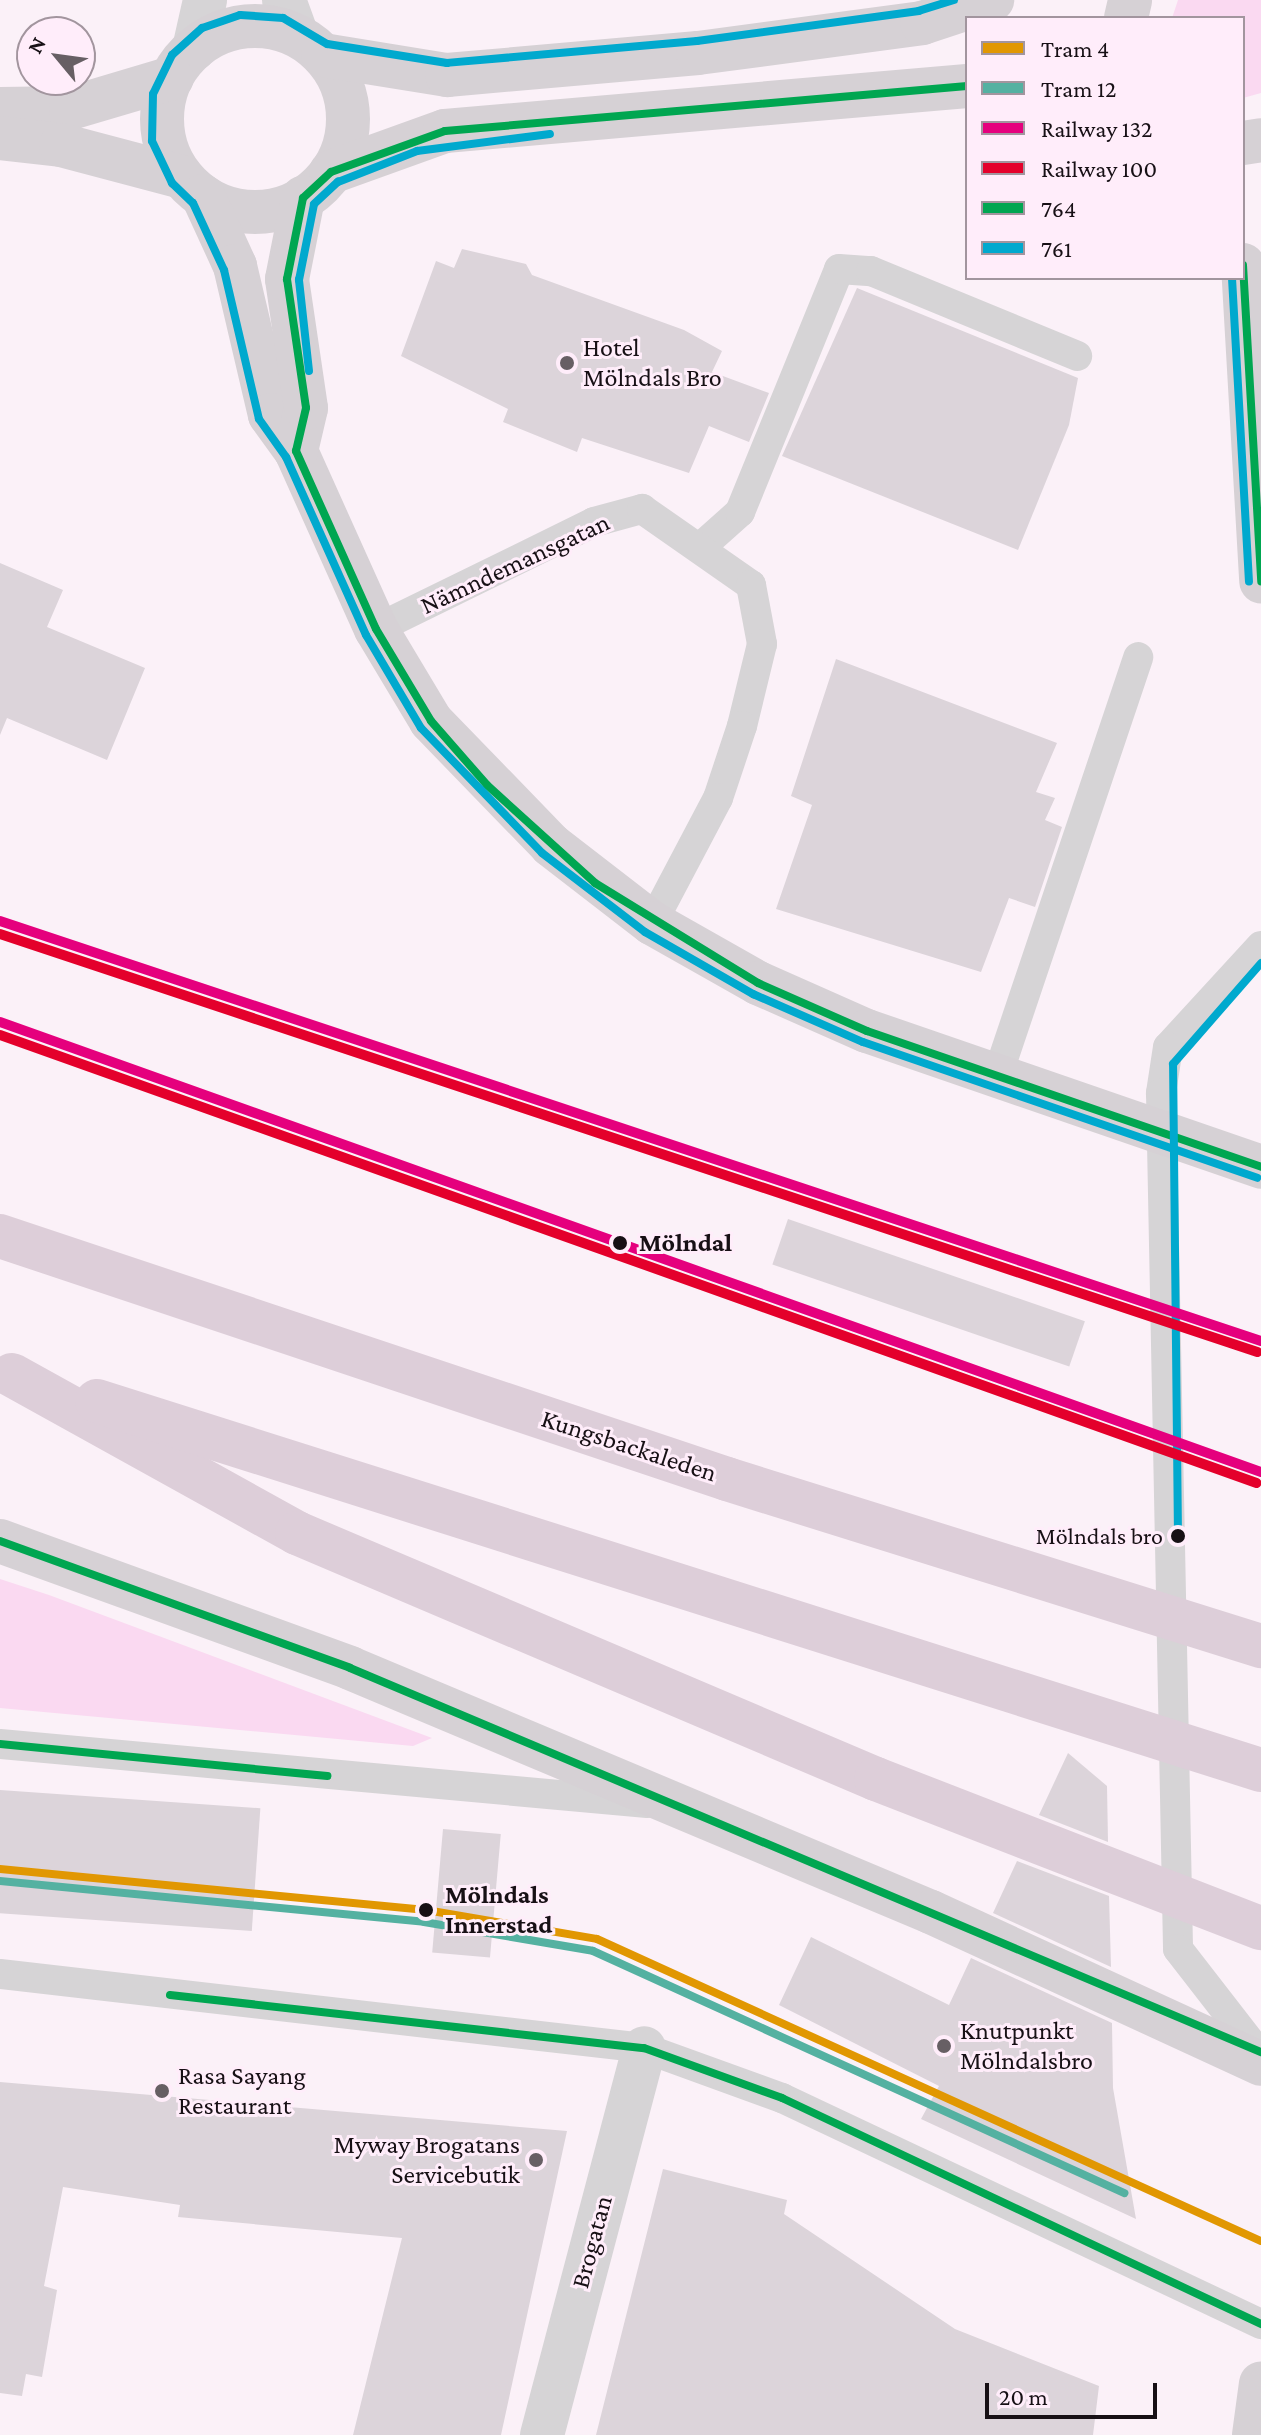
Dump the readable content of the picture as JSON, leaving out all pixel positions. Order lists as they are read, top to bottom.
{
  "streets": {
    "highway": ["Kungsbackaleden"],
    "street": ["Brogatan"],
    "lane": ["Nämndemansgatan"]
  },
  "places": [
    "Hotel Mölndals Bro",
    "Mölndal",
    "Mölndals bro",
    "Mölndals Innerstad",
    "Knutpunkt Mölndalsbro",
    "Rasa Sayang Restaurant",
    "Myway Brogatans Servicebutik"
  ],
  "lines": [
    "transit line 761",
    "transit line 764",
    "rail line 132",
    "rail line 100",
    "tram line 4",
    "tram line 12"
  ],
  "legend": [
    "Tram 4",
    "Tram 12",
    "Railway 132",
    "Railway 100",
    "764",
    "761"
  ],
  "scale_bar": "20 m",
  "north": "top left"
}
